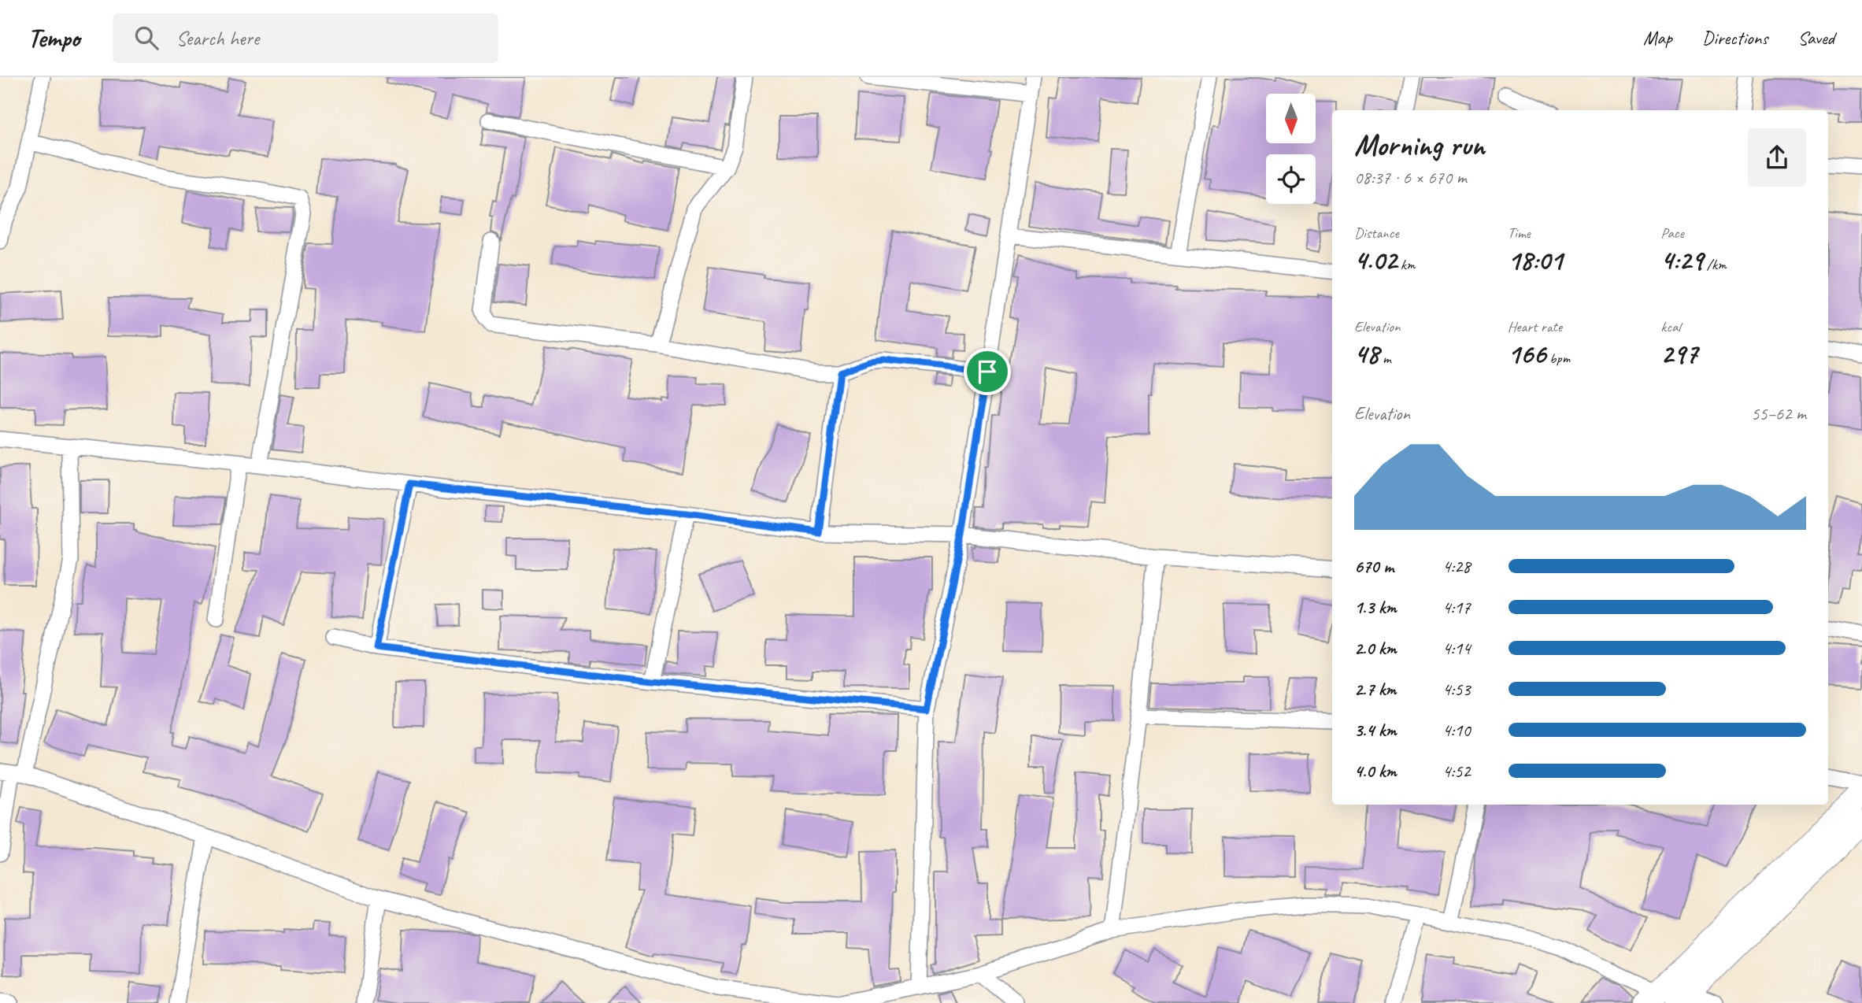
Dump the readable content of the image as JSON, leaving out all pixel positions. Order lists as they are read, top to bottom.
{
  "north": "bottom",
  "page": {
    "header": "Tempo",
    "search": "Search here",
    "nav": ["Map", "Directions", "Saved"],
    "heading": ["Morning run", "08:37 · 6 × 670 m"],
    "stats": [
      ["Distance", "4.02 km"],
      ["Time", "18:01"],
      ["Pace", "4:29 /km"],
      ["Elevation", "48 m"],
      ["Heart rate", "166 bpm"],
      ["kcal", "297"]
    ],
    "chart": ["Elevation", "55–62 m"],
    "list": [
      {
        "name": "670 m",
        "note": "4:28"
      },
      {
        "name": "1.3 km",
        "note": "4:17"
      },
      {
        "name": "2.0 km",
        "note": "4:14"
      },
      {
        "name": "2.7 km",
        "note": "4:53"
      },
      {
        "name": "3.4 km",
        "note": "4:10"
      },
      {
        "name": "4.0 km",
        "note": "4:52"
      }
    ]
  }
}
